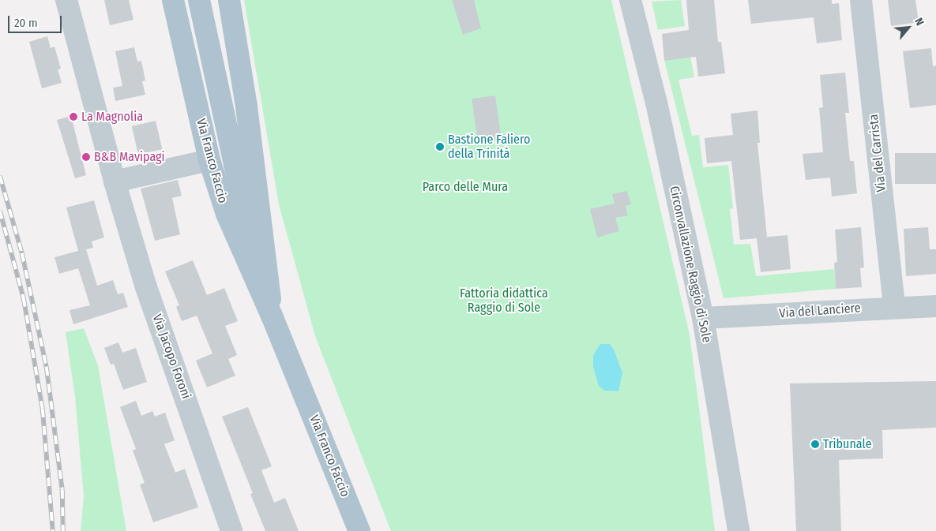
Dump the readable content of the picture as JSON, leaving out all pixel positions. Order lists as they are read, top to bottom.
{
  "streets": {
    "main road": ["Via Franco Faccio"],
    "street": [
      "Via del Carrista",
      "Circonvallazione Raggio di Sole",
      "Via del Lanciere",
      "Via Jacopo Foroni"
    ]
  },
  "crossings": [
    ["Via del Carrista", "Via del Lanciere"],
    ["Circonvallazione Raggio di Sole", "Via del Lanciere"]
  ],
  "parks": ["Parco delle Mura", "Fattoria didattica Raggio di Sole"],
  "places": [
    "La Magnolia",
    "Bastione Faliero della Trinità",
    "B&B Mavipagi",
    "Tribunale"
  ],
  "scale_bar": "20 m",
  "north": "top right"
}
